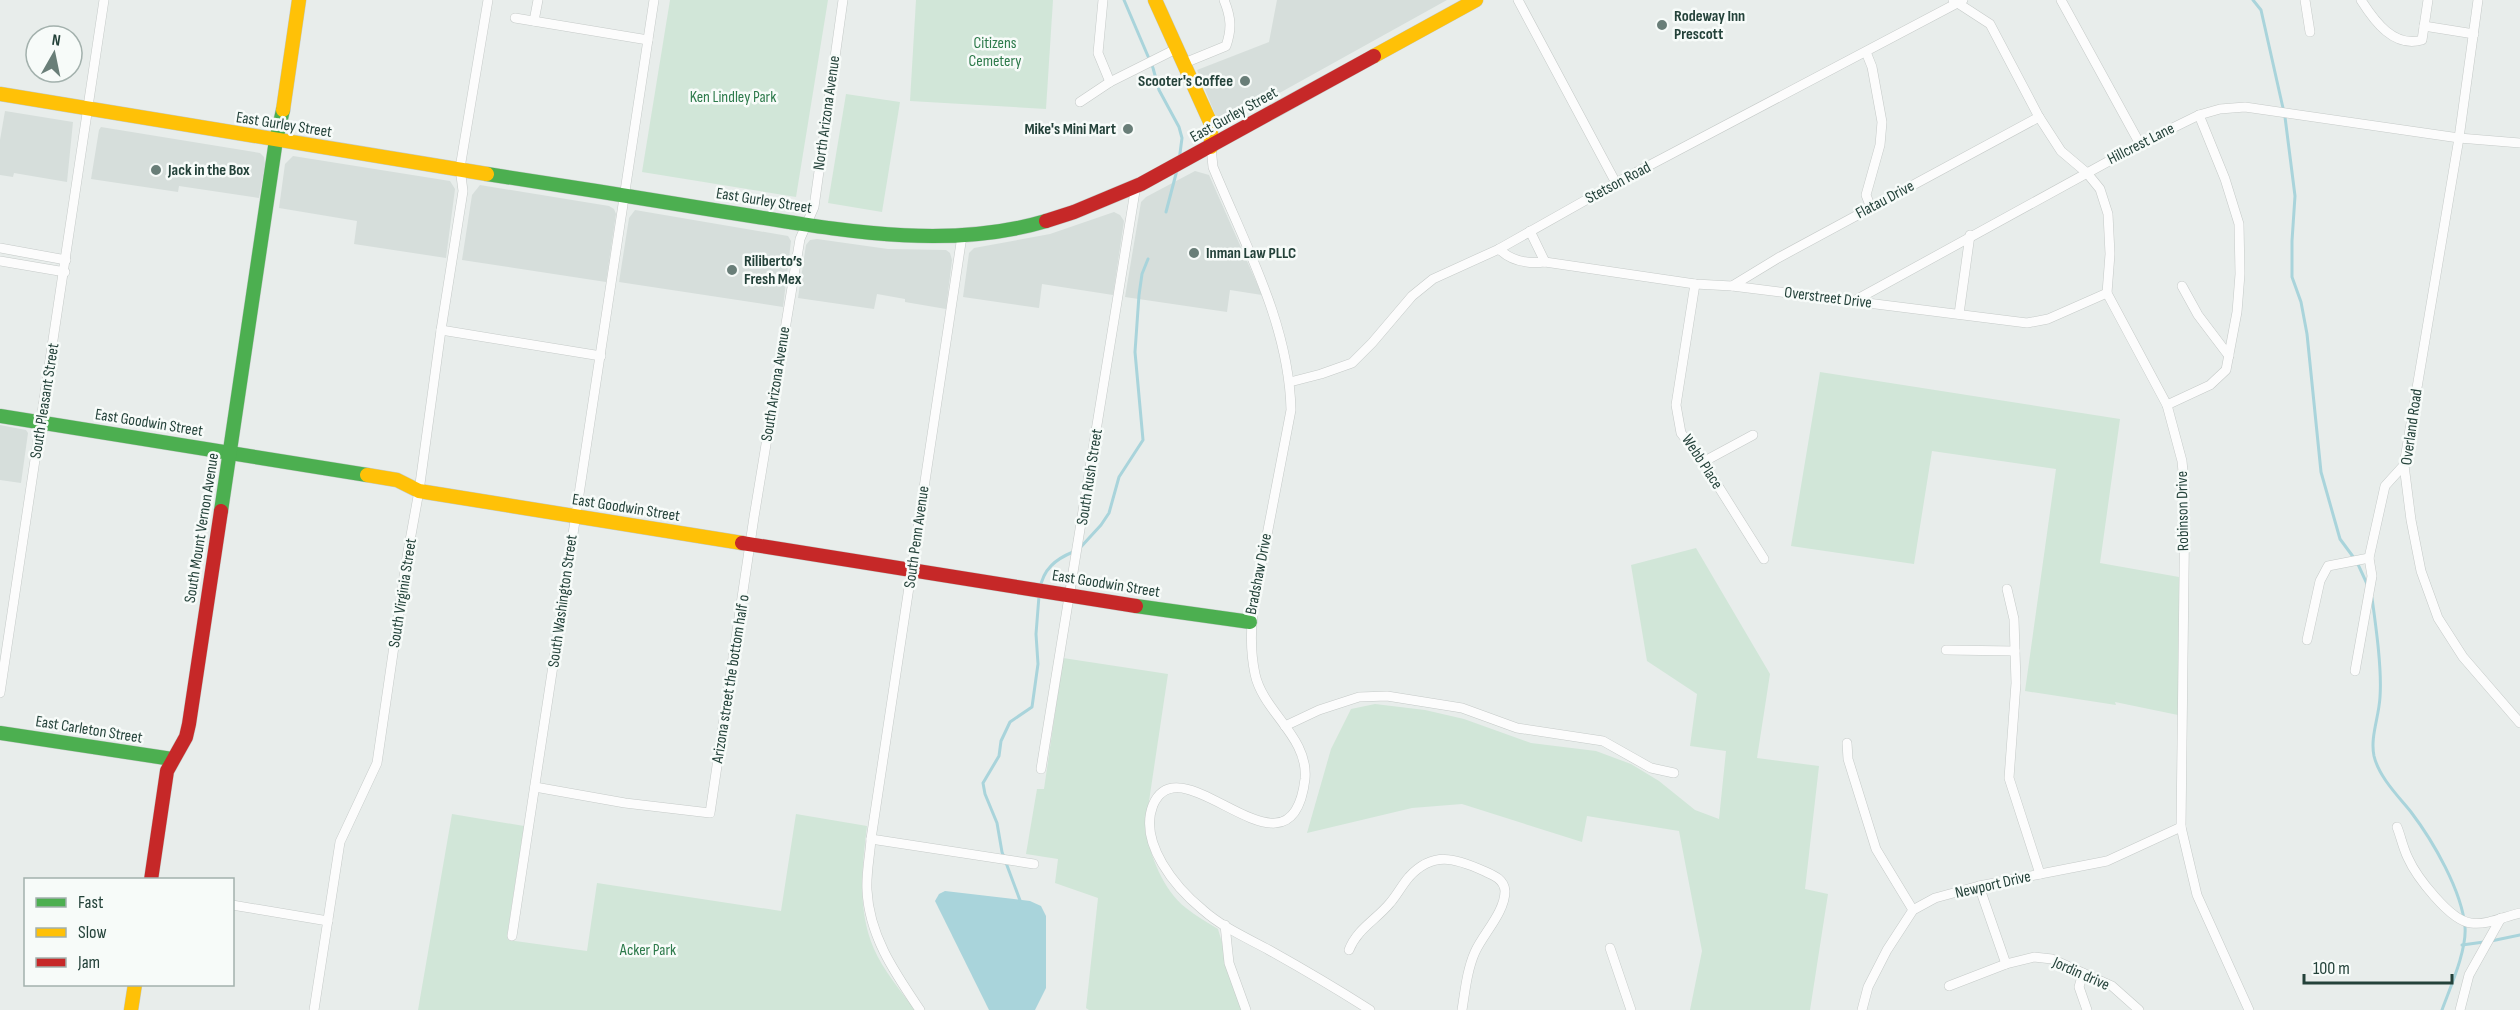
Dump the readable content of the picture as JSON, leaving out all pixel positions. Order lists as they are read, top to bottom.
{
  "streets": {
    "street": [
      "North Arizona Avenue",
      "East Gurley Street",
      "Hillcrest Lane",
      "Stetson Road",
      "Flatau Drive",
      "Overstreet Drive",
      "South Arizona Avenue",
      "South Pleasant Street",
      "East Goodwin Street",
      "Overland Road",
      "Webb Place",
      "South Rush Street",
      "Robinson Drive",
      "South Mount Vernon Avenue",
      "South Penn Avenue",
      "Bradshaw Drive",
      "South Virginia Street",
      "South Washington Street",
      "Arizona street the bottom half o",
      "East Carleton Street",
      "Newport Drive",
      "Jordin drive"
    ]
  },
  "crossings": [
    ["North Arizona Avenue", "East Gurley Street"],
    ["North Arizona Avenue", "South Arizona Avenue"],
    ["East Gurley Street", "South Arizona Avenue"],
    ["East Gurley Street", "South Pleasant Street"],
    ["East Gurley Street", "South Rush Street"],
    ["East Gurley Street", "South Mount Vernon Avenue"],
    ["East Gurley Street", "South Penn Avenue"],
    ["East Gurley Street", "Bradshaw Drive"],
    ["East Gurley Street", "South Virginia Street"],
    ["East Gurley Street", "South Washington Street"],
    ["Hillcrest Lane", "Overstreet Drive"],
    ["Hillcrest Lane", "Overland Road"],
    ["Stetson Road", "Overstreet Drive"],
    ["Stetson Road", "Bradshaw Drive"],
    ["Flatau Drive", "Overstreet Drive"],
    ["Overstreet Drive", "Webb Place"],
    ["Overstreet Drive", "Robinson Drive"],
    ["South Arizona Avenue", "East Goodwin Street"],
    ["South Arizona Avenue", "Arizona street the bottom half o"],
    ["South Pleasant Street", "East Goodwin Street"],
    ["East Goodwin Street", "South Rush Street"],
    ["East Goodwin Street", "South Mount Vernon Avenue"],
    ["East Goodwin Street", "South Penn Avenue"],
    ["East Goodwin Street", "Bradshaw Drive"],
    ["East Goodwin Street", "South Virginia Street"],
    ["East Goodwin Street", "South Washington Street"],
    ["East Goodwin Street", "Arizona street the bottom half o"],
    ["Robinson Drive", "Newport Drive"],
    ["South Mount Vernon Avenue", "East Carleton Street"],
    ["South Washington Street", "Arizona street the bottom half o"]
  ],
  "parks": ["Citizens Cemetery", "Ken Lindley Park", "Acker Park"],
  "places": [
    "Rodeway Inn Prescott",
    "Scooter's Coffee",
    "Mike's Mini Mart",
    "Jack in the Box",
    "Inman Law PLLC",
    "Riliberto’s Fresh Mex"
  ],
  "legend": ["Fast", "Slow", "Jam"],
  "scale_bar": "100 m",
  "north": "top"
}
